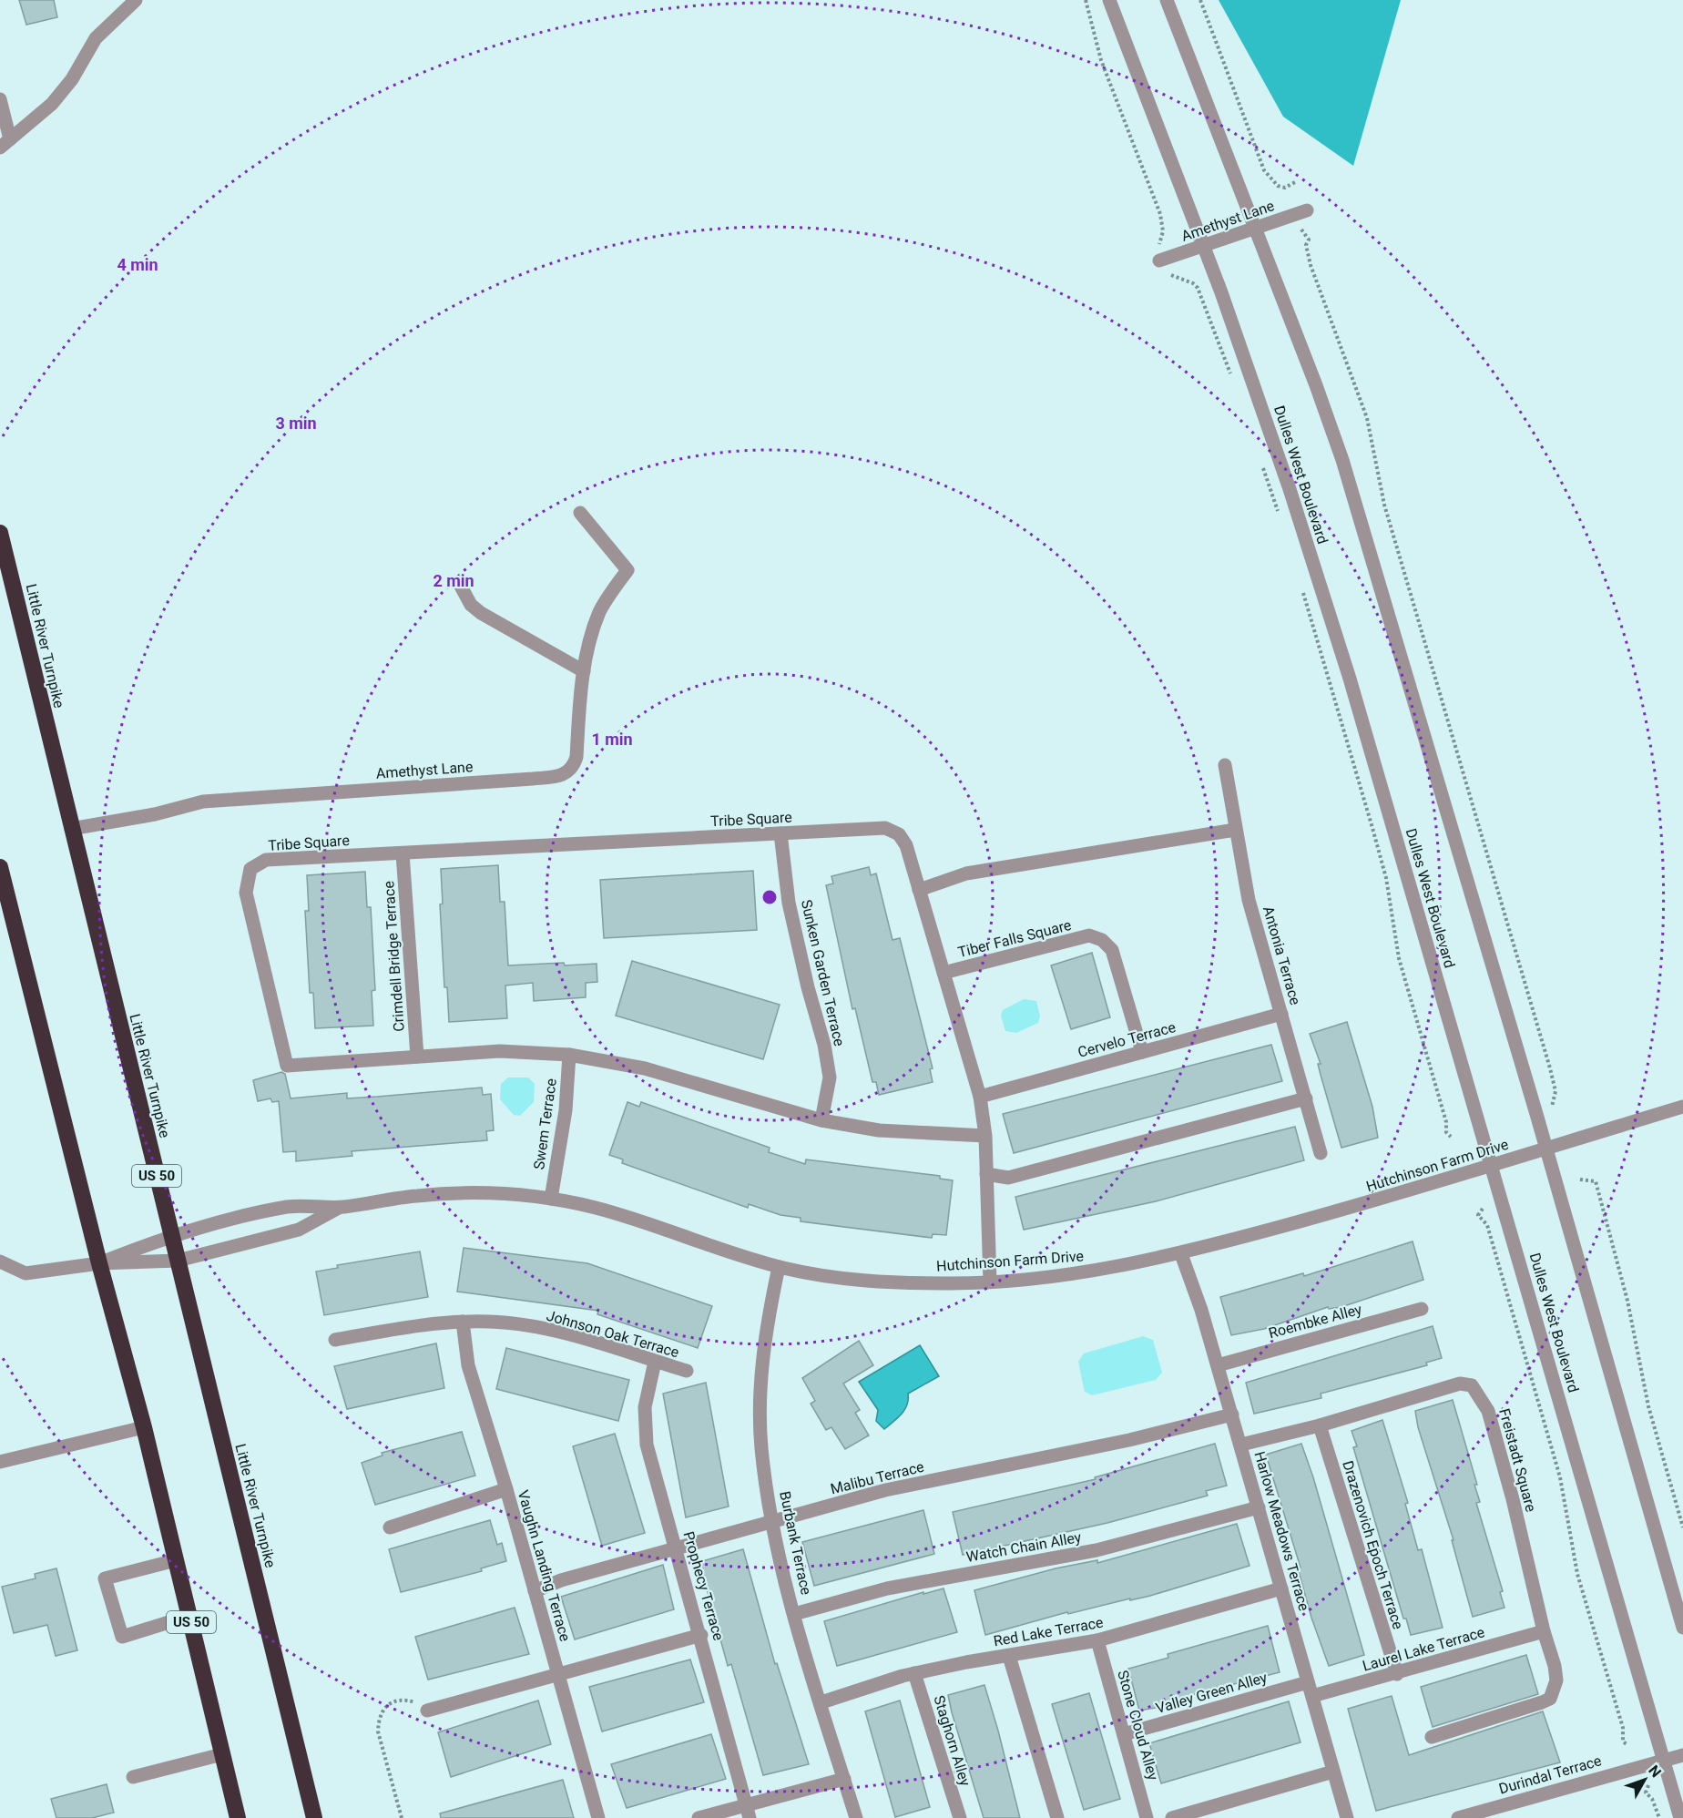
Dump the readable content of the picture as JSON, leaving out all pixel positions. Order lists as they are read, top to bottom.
{
  "streets": {
    "highway": ["Little River Turnpike", "US 50"],
    "street": [
      "Amethyst Lane",
      "Dulles West Boulevard",
      "Tribe Square",
      "Tiber Falls Square",
      "Antonia Terrace",
      "Crimdell Bridge Terrace",
      "Sunken Garden Terrace",
      "Cervelo Terrace",
      "Swem Terrace",
      "Hutchinson Farm Drive",
      "Roembke Alley",
      "Johnson Oak Terrace",
      "Freistadt Square",
      "Malibu Terrace",
      "Harlow Meadows Terrace",
      "Burbank Terrace",
      "Drazenovich Epoch Terrace",
      "Watch Chain Alley",
      "Vaughn Landing Terrace",
      "Prophecy Terrace",
      "Red Lake Terrace",
      "Laurel Lake Terrace",
      "Valley Green Alley",
      "Stone Cloud Alley",
      "Staghorn Alley",
      "Durindal Terrace"
    ]
  },
  "crossings": [
    ["Amethyst Lane", "Dulles West Boulevard"],
    ["Amethyst Lane", "Little River Turnpike"],
    ["Dulles West Boulevard", "Hutchinson Farm Drive"],
    ["Dulles West Boulevard", "Durindal Terrace"],
    ["Little River Turnpike", "Hutchinson Farm Drive"],
    ["Tribe Square", "Tiber Falls Square"],
    ["Tribe Square", "Crimdell Bridge Terrace"],
    ["Tribe Square", "Sunken Garden Terrace"],
    ["Tribe Square", "Cervelo Terrace"],
    ["Tribe Square", "Swem Terrace"],
    ["Tribe Square", "Hutchinson Farm Drive"],
    ["Tiber Falls Square", "Cervelo Terrace"],
    ["Antonia Terrace", "Cervelo Terrace"],
    ["Swem Terrace", "Hutchinson Farm Drive"],
    ["Hutchinson Farm Drive", "US 50"],
    ["Hutchinson Farm Drive", "Harlow Meadows Terrace"],
    ["Hutchinson Farm Drive", "Burbank Terrace"],
    ["Roembke Alley", "Harlow Meadows Terrace"],
    ["Johnson Oak Terrace", "Vaughn Landing Terrace"],
    ["Johnson Oak Terrace", "Prophecy Terrace"],
    ["Freistadt Square", "Harlow Meadows Terrace"],
    ["Freistadt Square", "Drazenovich Epoch Terrace"],
    ["Freistadt Square", "Laurel Lake Terrace"],
    ["Malibu Terrace", "Harlow Meadows Terrace"],
    ["Malibu Terrace", "Burbank Terrace"],
    ["Malibu Terrace", "Vaughn Landing Terrace"],
    ["Malibu Terrace", "Prophecy Terrace"],
    ["Harlow Meadows Terrace", "Watch Chain Alley"],
    ["Harlow Meadows Terrace", "Red Lake Terrace"],
    ["Harlow Meadows Terrace", "Laurel Lake Terrace"],
    ["Harlow Meadows Terrace", "Valley Green Alley"],
    ["Burbank Terrace", "Watch Chain Alley"],
    ["Burbank Terrace", "Red Lake Terrace"],
    ["Drazenovich Epoch Terrace", "Laurel Lake Terrace"],
    ["Red Lake Terrace", "Stone Cloud Alley"],
    ["Red Lake Terrace", "Staghorn Alley"],
    ["Laurel Lake Terrace", "Valley Green Alley"],
    ["Valley Green Alley", "Stone Cloud Alley"]
  ],
  "north": "top right",
  "rings": [
    "4 min",
    "3 min",
    "2 min",
    "1 min"
  ]
}
